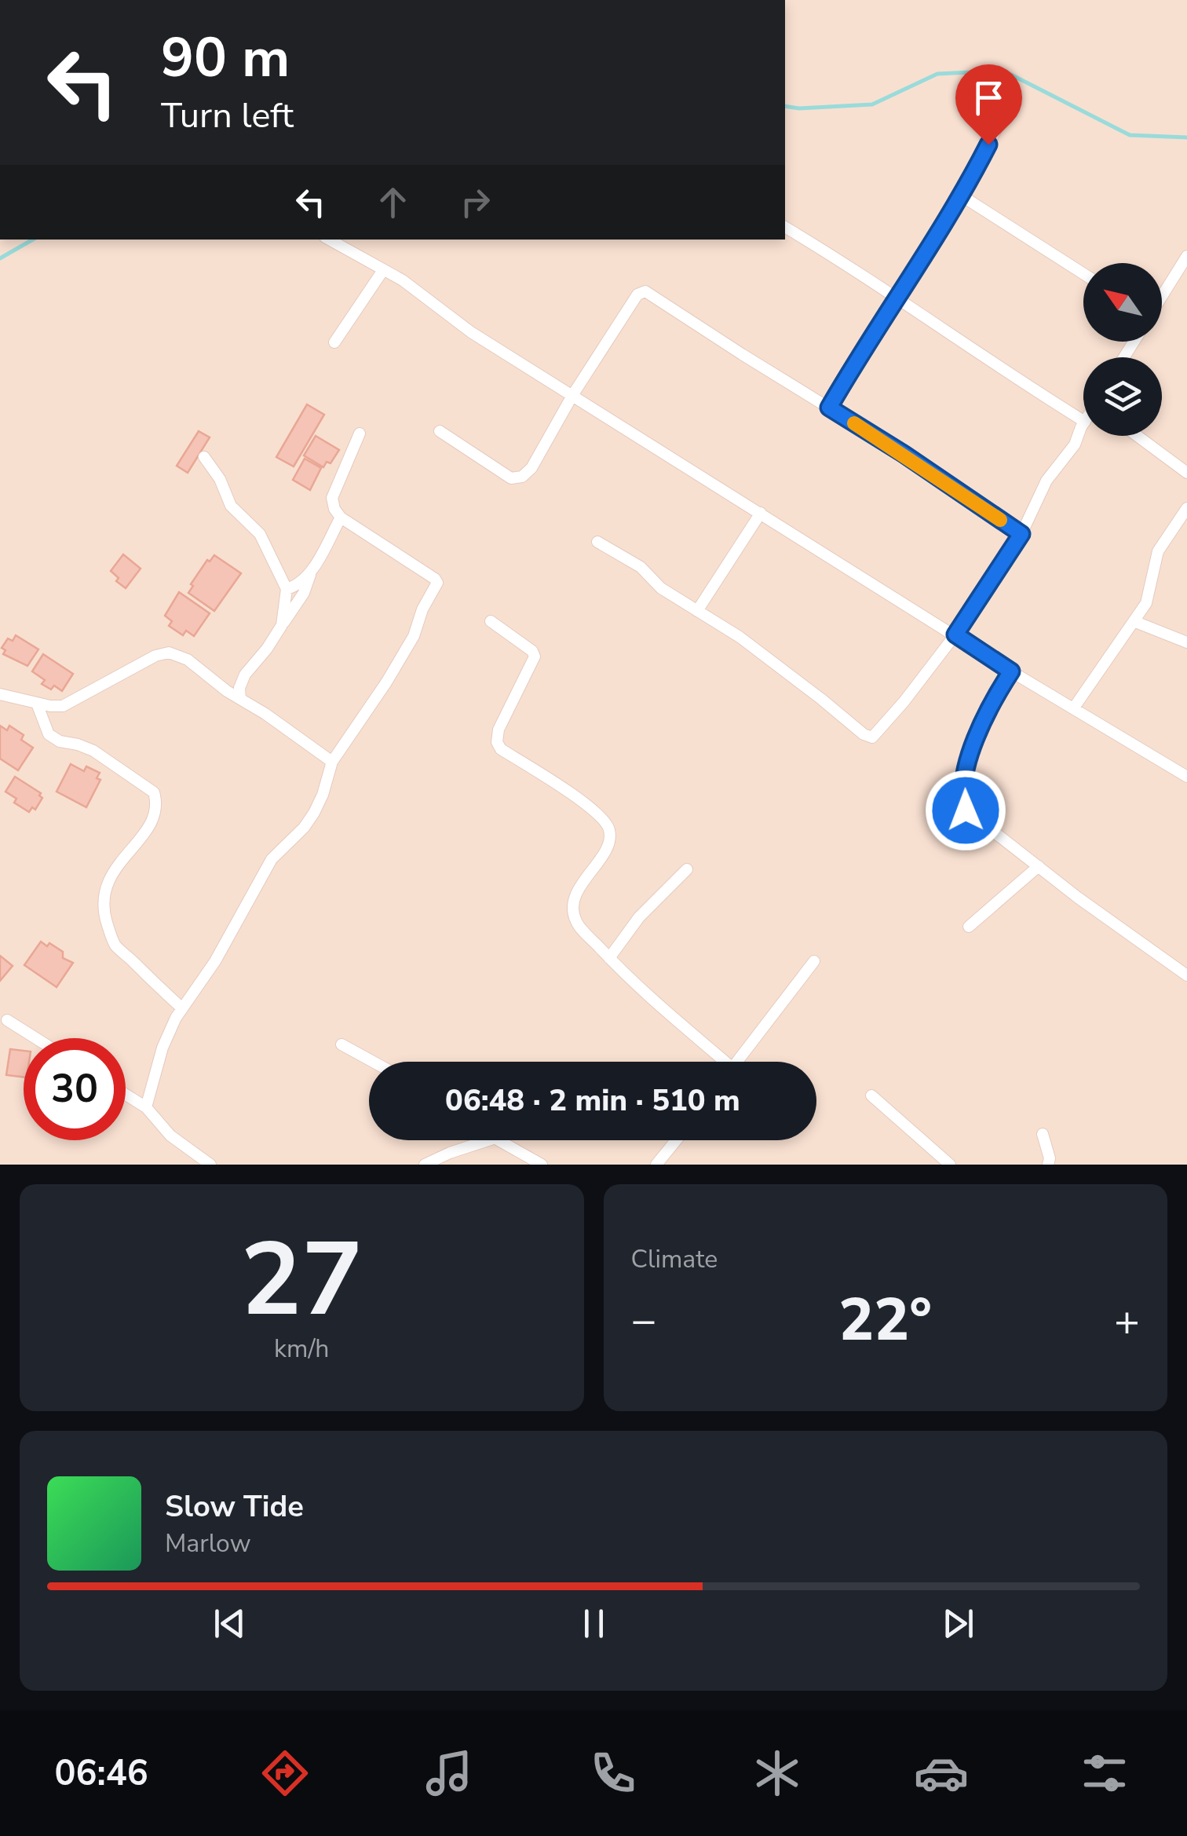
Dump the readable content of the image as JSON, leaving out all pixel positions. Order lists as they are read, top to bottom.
{
  "north": "top left",
  "page": {
    "turn": ["90 m", "Turn left"],
    "limit": "30",
    "trip": "06:48 · 2 min · 510 m",
    "tile": [
      ["27", "km/h"],
      "Climate"
    ],
    "heat": ["−", "22°", "+"],
    "song": ["Slow Tide", "Marlow"],
    "tabs": "06:46"
  }
}
